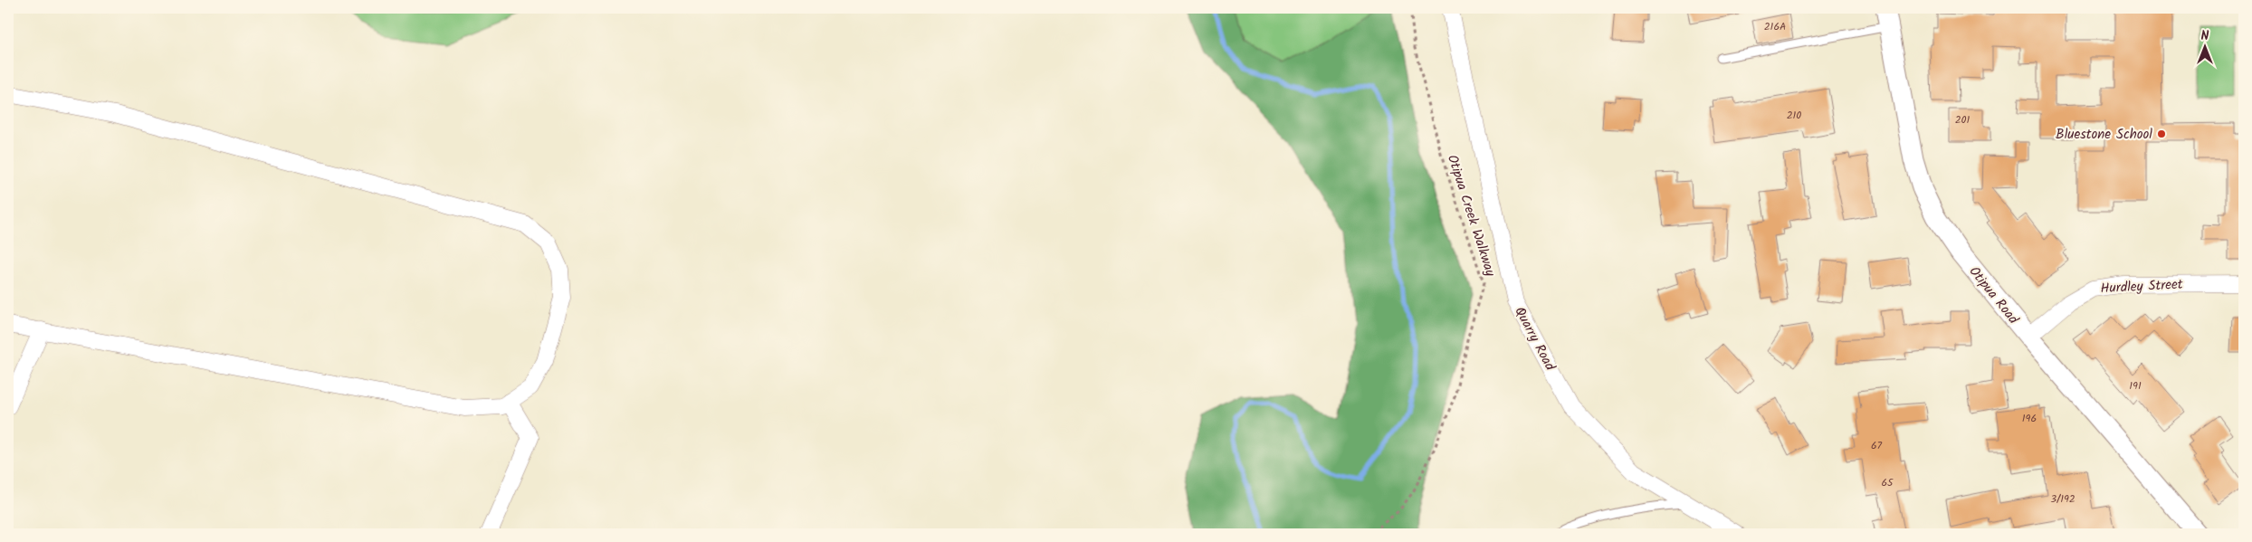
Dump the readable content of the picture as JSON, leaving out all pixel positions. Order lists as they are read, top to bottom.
{
  "streets": {
    "street": ["Hurdley Street", "Otipua Road", "Quarry Road"],
    "path": ["Otipua Creek Walkway"]
  },
  "crossings": [
    ["Hurdley Street", "Otipua Road"]
  ],
  "places": ["Bluestone School"],
  "house_numbers": [
    "216A",
    "210",
    "201",
    "191",
    "196",
    "67",
    "65",
    "3/192"
  ],
  "north": "top"
}
